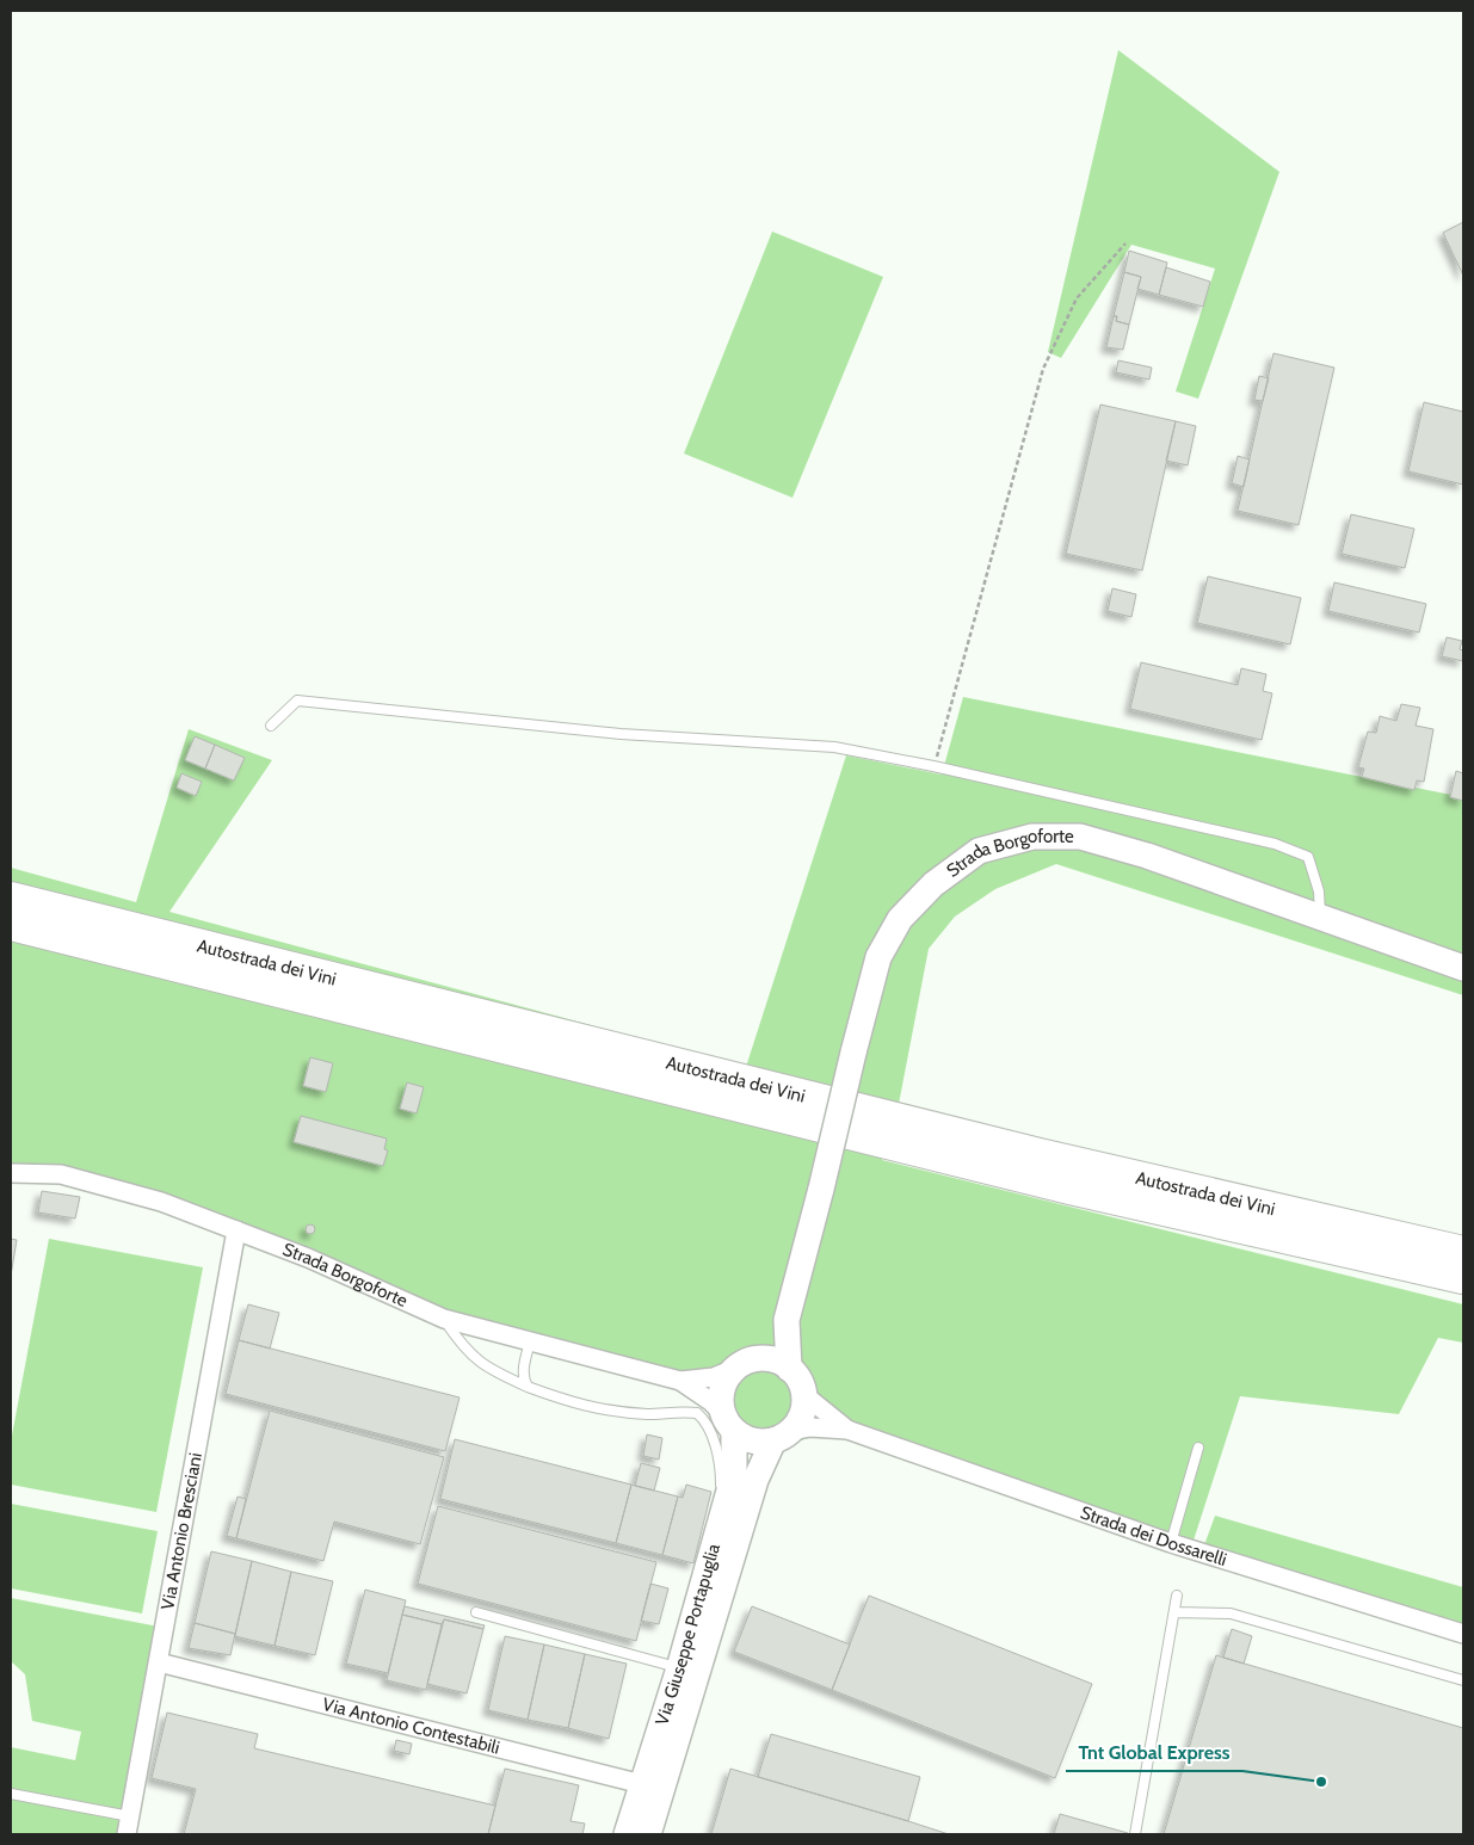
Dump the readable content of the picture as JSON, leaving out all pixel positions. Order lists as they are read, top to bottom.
{
  "streets": {
    "highway": ["Autostrada dei Vini"],
    "main road": ["Strada Borgoforte", "Via Giuseppe Portapuglia"],
    "street": ["Via Antonio Bresciani", "Strada dei Dossarelli", "Via Antonio Contestabili"]
  },
  "crossings": [
    ["Strada Borgoforte", "Via Antonio Bresciani"],
    ["Strada Borgoforte", "Strada dei Dossarelli"],
    ["Strada Borgoforte", "Via Giuseppe Portapuglia"],
    ["Via Antonio Bresciani", "Via Antonio Contestabili"],
    ["Strada dei Dossarelli", "Via Giuseppe Portapuglia"],
    ["Via Giuseppe Portapuglia", "Via Antonio Contestabili"]
  ],
  "places": ["Tnt Global Express"]
}
